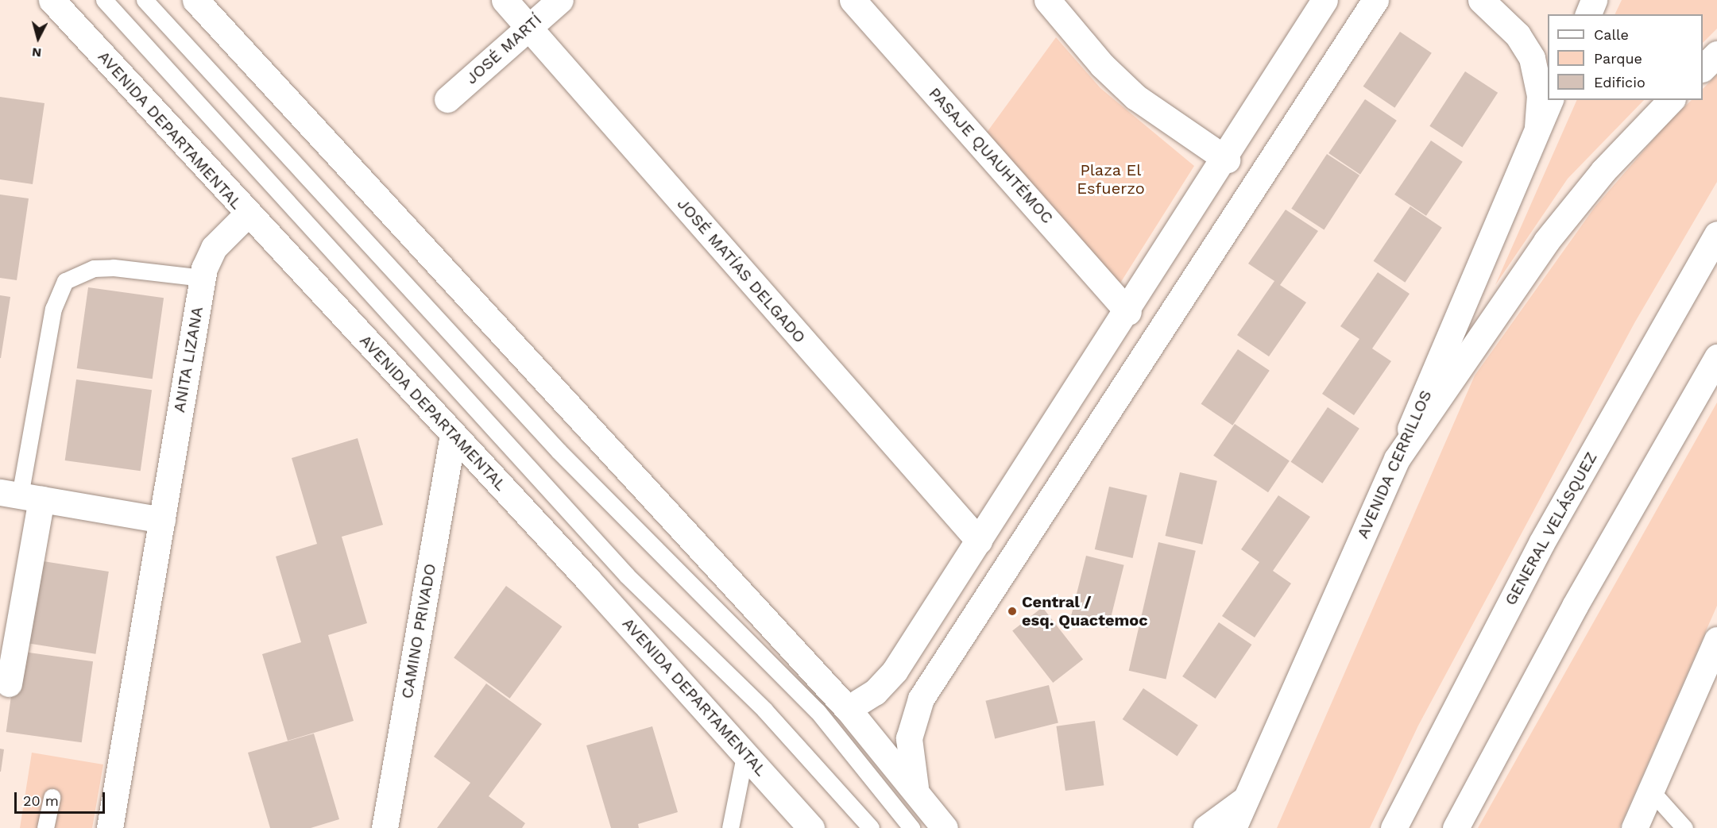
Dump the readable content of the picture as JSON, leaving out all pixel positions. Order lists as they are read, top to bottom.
{
  "streets": {
    "main road": [
      "JOSÉ MARTÍ",
      "AVENIDA DEPARTAMENTAL",
      "PASAJE QUAUHTÉMOC",
      "JOSÉ MATÍAS DELGADO",
      "ANITA LIZANA",
      "AVENIDA CERRILLOS",
      "GENERAL VELÁSQUEZ",
      "CAMINO PRIVADO"
    ]
  },
  "crossings": [
    ["JOSÉ MARTÍ", "JOSÉ MATÍAS DELGADO"],
    ["AVENIDA DEPARTAMENTAL", "ANITA LIZANA"],
    ["AVENIDA DEPARTAMENTAL", "CAMINO PRIVADO"]
  ],
  "parks": ["Plaza El Esfuerzo"],
  "places": ["Central / esq. Quactemoc"],
  "legend": ["Calle", "Parque", "Edificio"],
  "scale_bar": "20 m",
  "north": "bottom"
}
